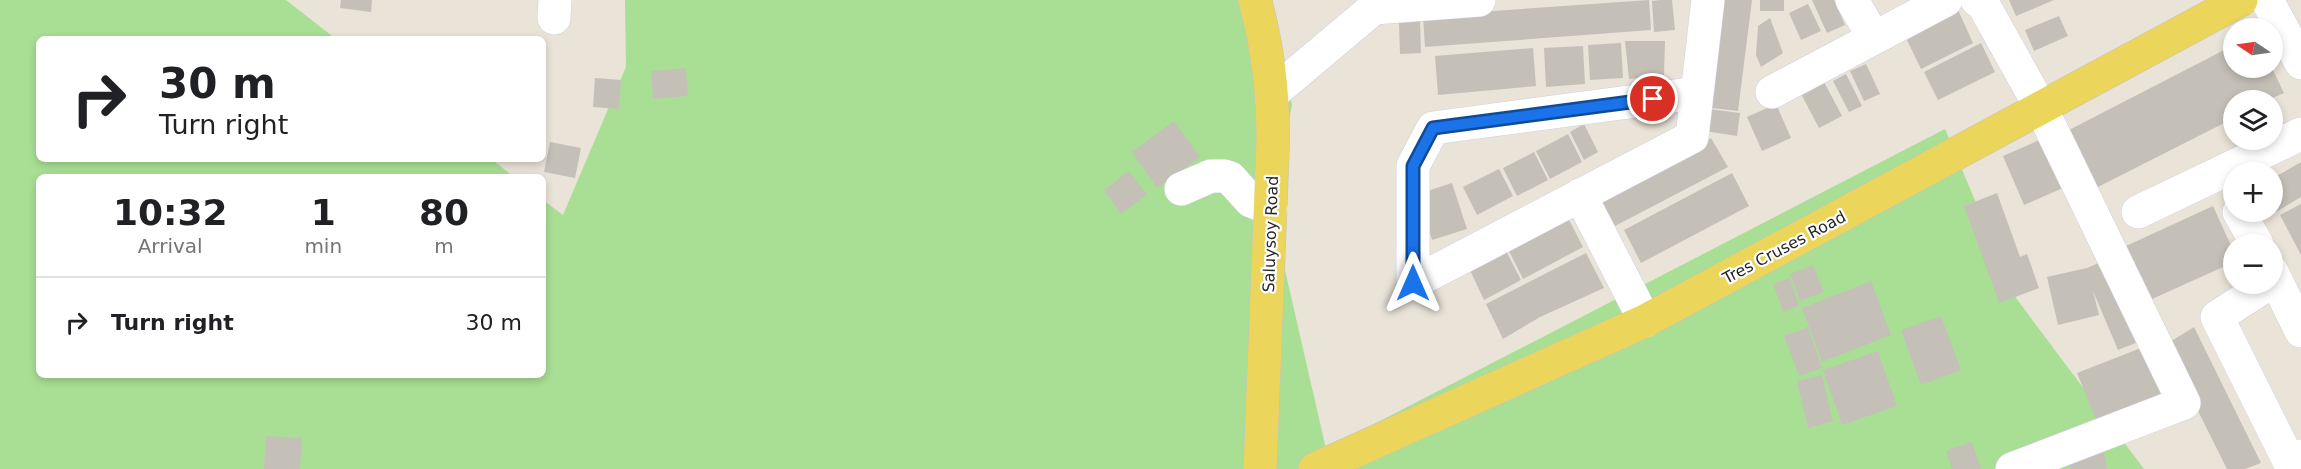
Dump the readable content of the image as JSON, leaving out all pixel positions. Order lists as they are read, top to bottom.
{
  "streets": {
    "main road": ["Saluysoy Road", "Tres Cruses Road"]
  },
  "north": "left",
  "page": {
    "map_buttons": ["+", "−"],
    "turn": ["30 m", "Turn right"],
    "eta": [
      "10:32",
      "Arrival",
      "1",
      "min",
      "80",
      "m"
    ],
    "list": [
      {
        "name": "Turn right",
        "value": "30 m"
      }
    ]
  }
}
